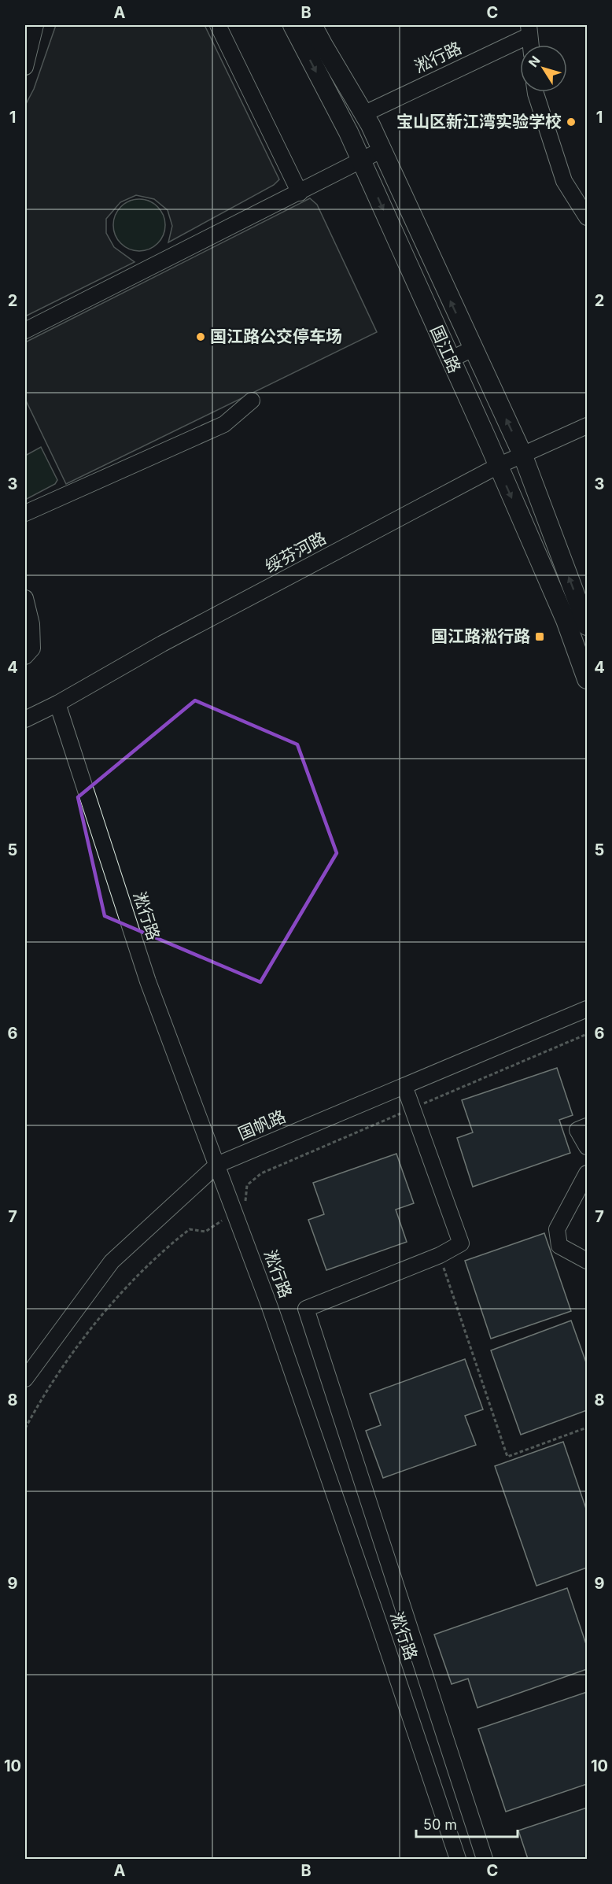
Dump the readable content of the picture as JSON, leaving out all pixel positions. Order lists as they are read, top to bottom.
{
  "streets": {
    "main road": ["国江路"],
    "street": ["淞行路", "绥芬河路", "国帆路"]
  },
  "crossings": [
    ["淞行路", "国江路"],
    ["淞行路", "绥芬河路"],
    ["淞行路", "国帆路"],
    ["国江路", "绥芬河路"]
  ],
  "places": {
    "other": ["宝山区新江湾实验学校", "国江路公交停车场"],
    "transit": ["国江路淞行路"]
  },
  "scale_bar": "50 m",
  "north": "top left",
  "grid": {
    "columns": ["A", "B", "C"],
    "rows": [
      "1",
      "2",
      "3",
      "4",
      "5",
      "6",
      "7",
      "8",
      "9",
      "10"
    ]
  }
}
